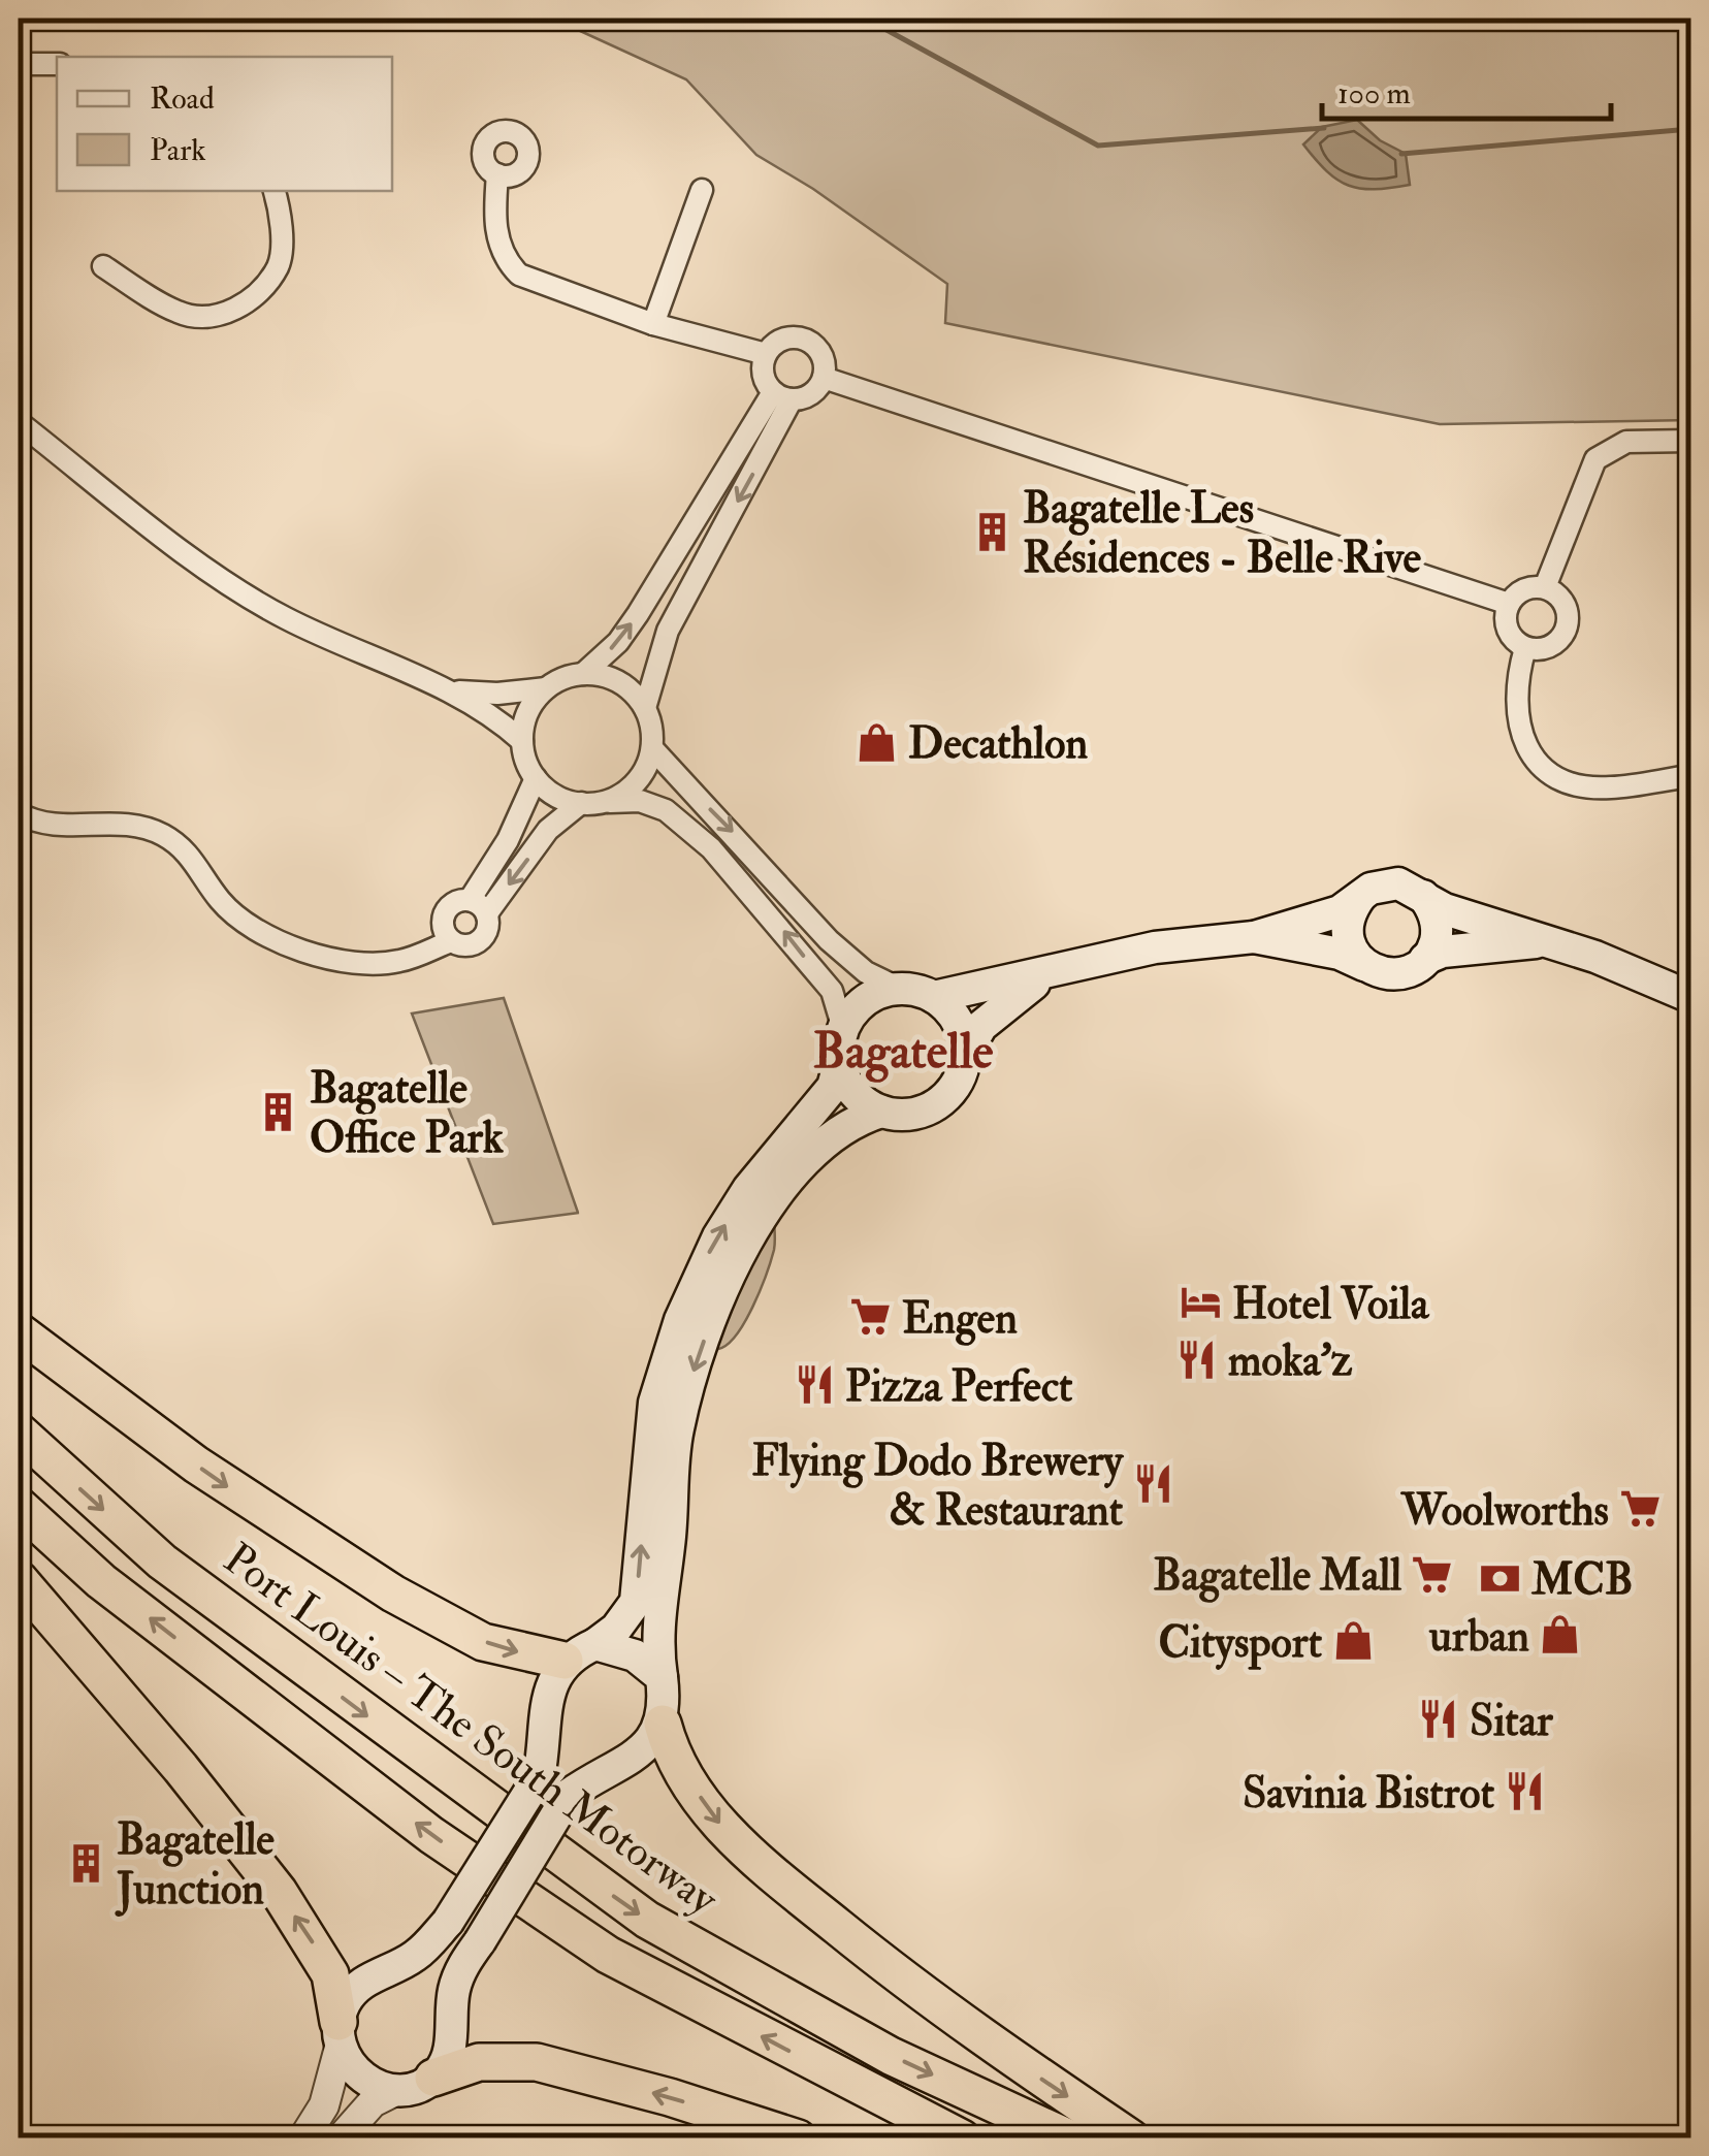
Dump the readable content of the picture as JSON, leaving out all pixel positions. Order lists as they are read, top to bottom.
{
  "streets": {
    "highway": ["Port Louis – The South Motorway"]
  },
  "districts": ["Bagatelle"],
  "places": {
    "building": ["Bagatelle Les Résidences - Belle Rive", "Bagatelle Office Park", "Bagatelle Junction"],
    "shop": ["Decathlon", "urban", "Citysport"],
    "hotel": ["Hotel Voila"],
    "supermarket": ["Engen", "Woolworths", "Bagatelle Mall"],
    "restaurant": [
      "moka'z",
      "Pizza Perfect",
      "Flying Dodo Brewery & Restaurant",
      "Sitar",
      "Savinia Bistrot"
    ],
    "bank": ["MCB"]
  },
  "legend": ["Road", "Park"],
  "scale_bar": "100 m"
}
